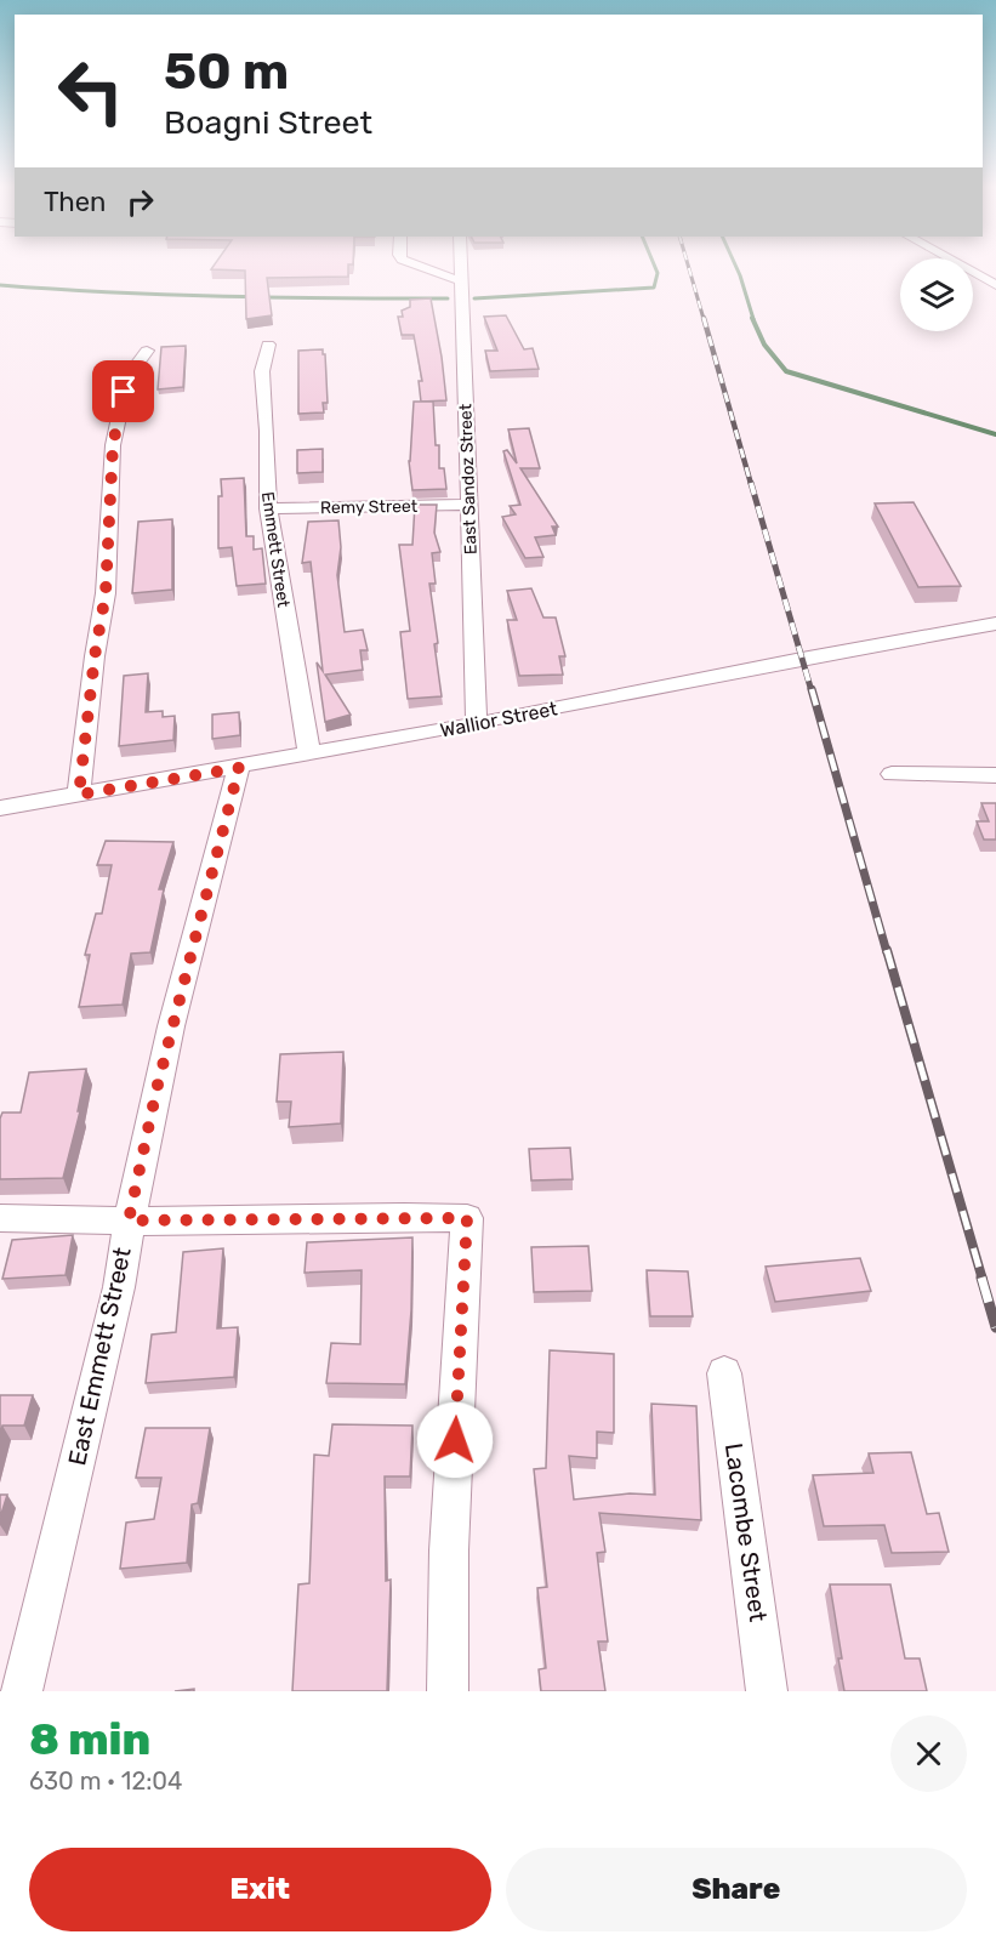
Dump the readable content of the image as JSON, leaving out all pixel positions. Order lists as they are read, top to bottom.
{
  "streets": {
    "street": [
      "East Sandoz Street",
      "Remy Street",
      "Emmett Street",
      "Wallior Street",
      "East Emmett Street",
      "Lacombe Street"
    ]
  },
  "crossings": [
    ["East Sandoz Street", "Remy Street"],
    ["East Sandoz Street", "Wallior Street"],
    ["Remy Street", "Emmett Street"],
    ["Emmett Street", "Wallior Street"],
    ["Wallior Street", "East Emmett Street"]
  ],
  "page": {
    "turn": ["50 m", "Boagni Street"],
    "then": "Then",
    "heading": ["8 min", "630 m · 12:04"],
    "buttons": ["Exit", "Share"]
  }
}
